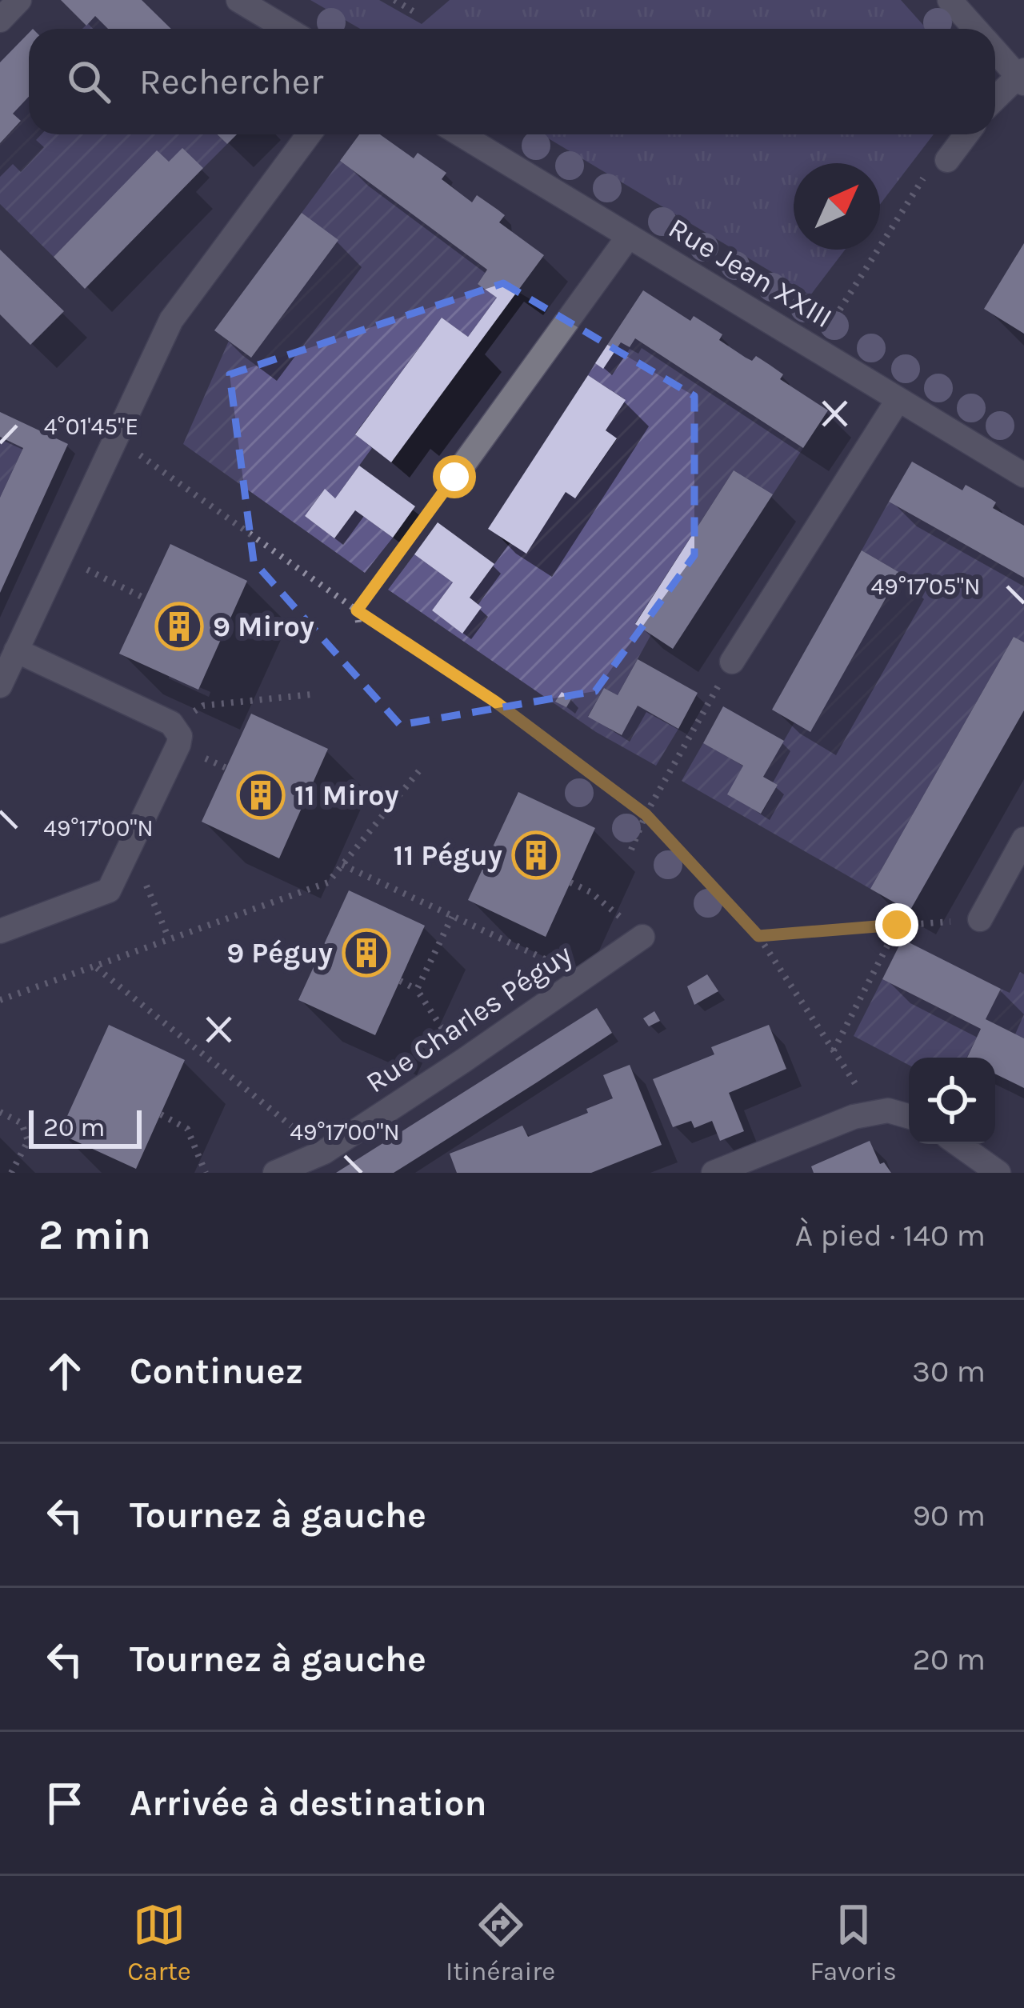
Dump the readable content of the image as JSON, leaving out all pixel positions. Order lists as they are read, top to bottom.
{
  "streets": {
    "street": ["Rue Jean XXIII", "Rue Charles Péguy"]
  },
  "places": {
    "building": [
      "9 Miroy",
      "11 Miroy",
      "11 Péguy",
      "9 Péguy"
    ]
  },
  "scale_bar": "20 m",
  "north": "top right",
  "page": {
    "search": "Rechercher",
    "scale": "20 m",
    "heading": ["2 min", "À pied · 140 m"],
    "list": [
      ["Continuez", "30 m"],
      ["Tournez à gauche", "90 m"],
      ["Tournez à gauche", "20 m"],
      "Arrivée à destination"
    ],
    "nav": ["Carte", "Itinéraire", "Favoris"]
  },
  "coordinates": ["4°01'45\"E", "49°17'05\"N", "49°17'00\"N"]
}
